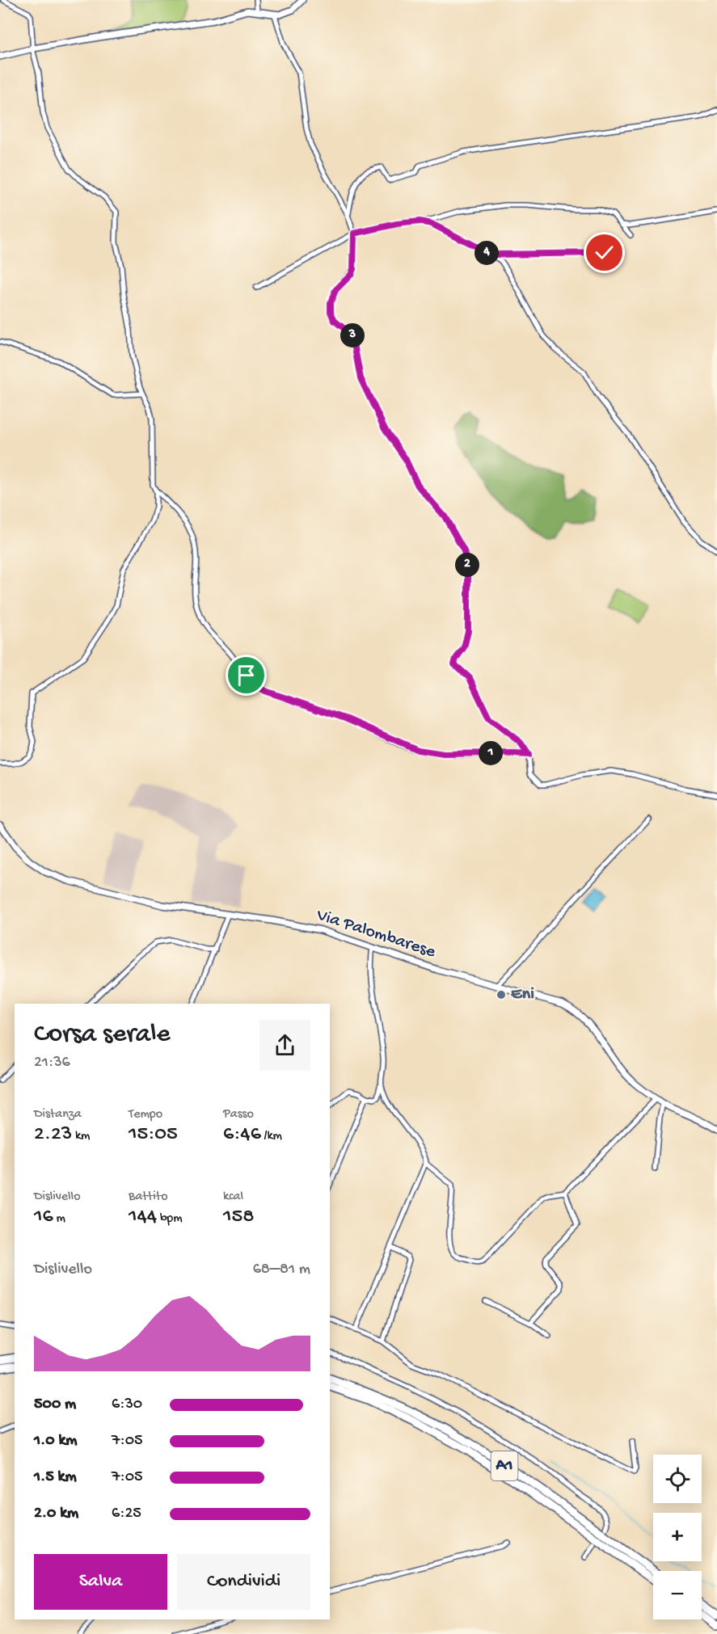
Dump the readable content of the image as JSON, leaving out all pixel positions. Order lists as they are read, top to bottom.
{
  "streets": {
    "highway": ["A1"],
    "main road": ["Via Palombarese"]
  },
  "places": ["Eni"],
  "page": {
    "pins": [
      "4",
      "3",
      "2",
      "1"
    ],
    "heading": ["Corsa serale", "21:36"],
    "stats": [
      ["Distanza", "2.23 km"],
      ["Tempo", "15:05"],
      ["Passo", "6:46 /km"],
      ["Dislivello", "16 m"],
      ["Battito", "144 bpm"],
      ["kcal", "158"]
    ],
    "chart": ["Dislivello", "68–81 m"],
    "list": [
      {
        "name": "500 m",
        "note": "6:30"
      },
      {
        "name": "1.0 km",
        "note": "7:05"
      },
      {
        "name": "1.5 km",
        "note": "7:05"
      },
      {
        "name": "2.0 km",
        "note": "6:25"
      }
    ],
    "map_buttons": ["+", "−"],
    "buttons": ["Salva", "Condividi"]
  }
}
